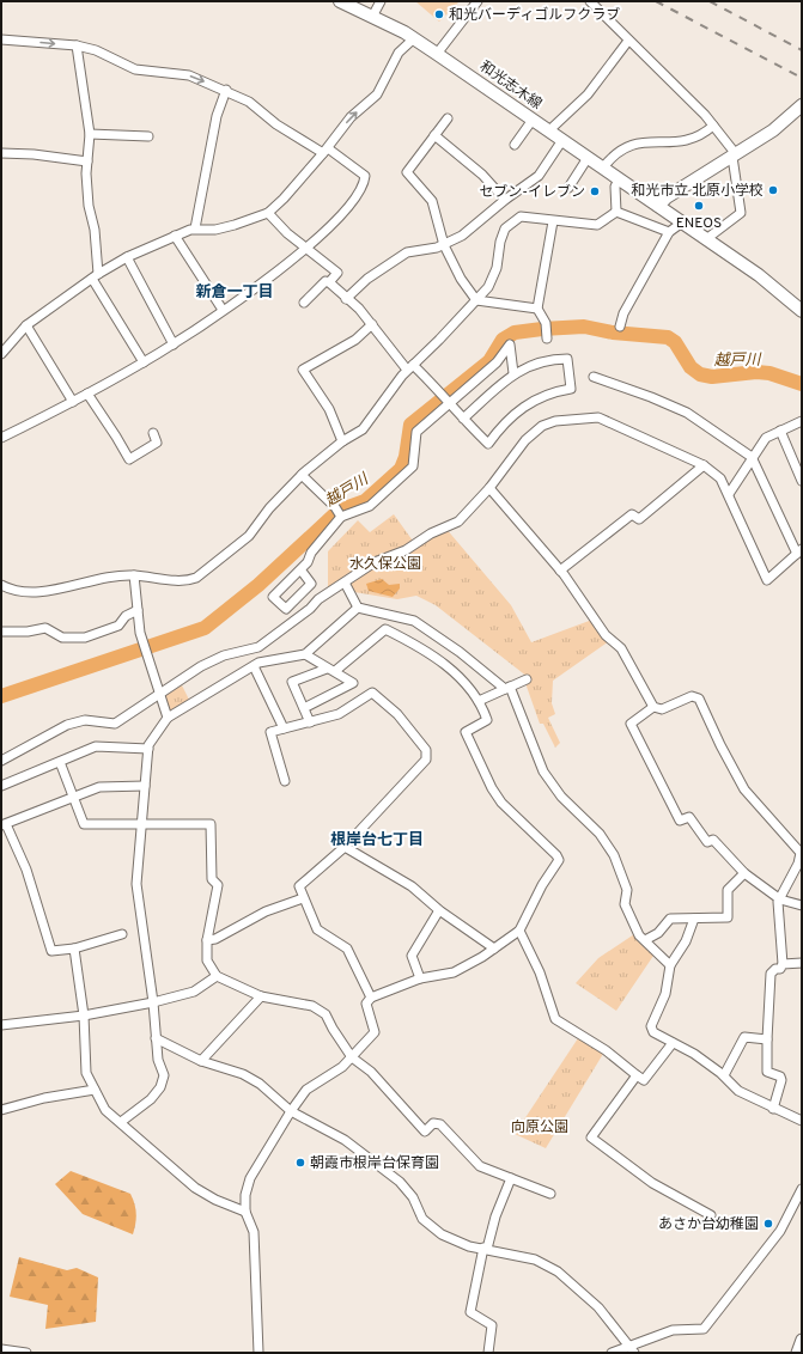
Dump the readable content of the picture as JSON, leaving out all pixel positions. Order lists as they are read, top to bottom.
{
  "streets": {
    "main road": ["和光志木線"]
  },
  "districts": ["新倉一丁目", "根岸台七丁目"],
  "water": ["越戸川"],
  "parks": ["水久保公園", "向原公園"],
  "places": [
    "和光バーディゴルフクラブ",
    "和光市立 北原小学校",
    "セブン-イレブン",
    "ENEOS",
    "朝霞市根岸台保育園",
    "あさか台幼稚園"
  ]
}
